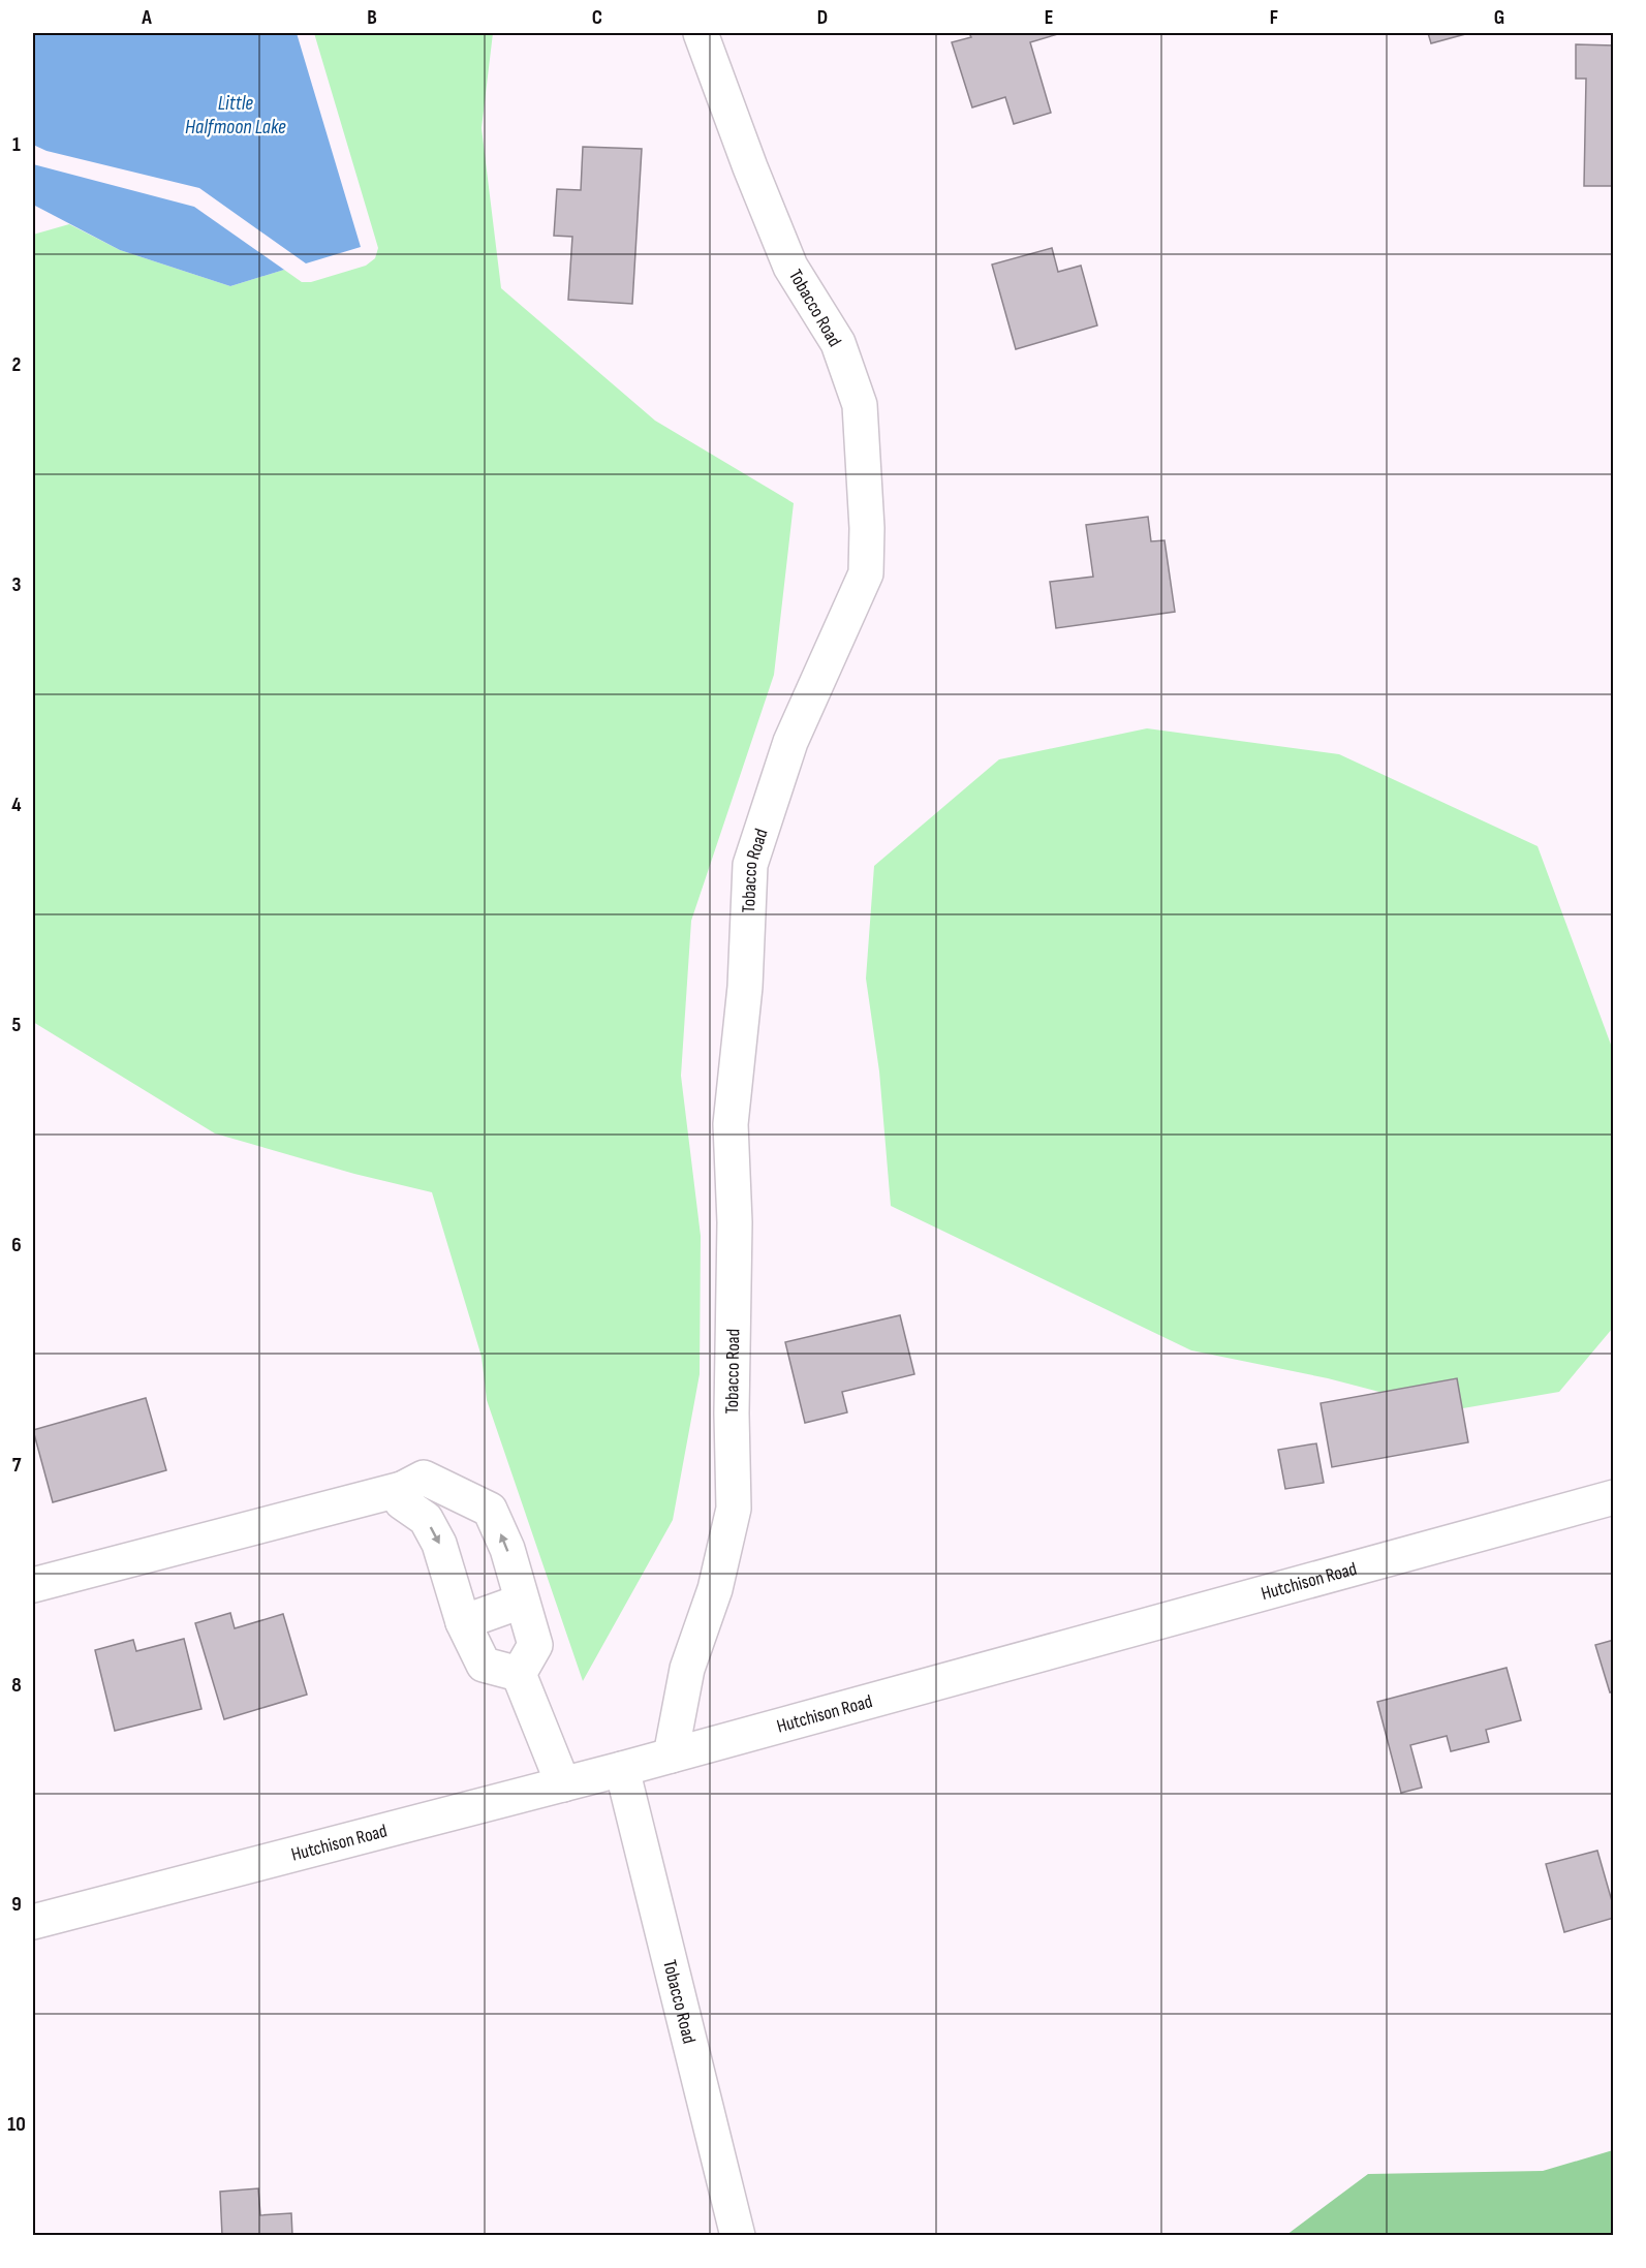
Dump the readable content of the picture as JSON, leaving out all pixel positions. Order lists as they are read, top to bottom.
{
  "streets": {
    "street": ["Tobacco Road", "Hutchison Road"]
  },
  "crossings": [
    ["Tobacco Road", "Hutchison Road"]
  ],
  "water": ["Little Halfmoon Lake"],
  "grid": {
    "columns": [
      "A",
      "B",
      "C",
      "D",
      "E",
      "F",
      "G"
    ],
    "rows": [
      "1",
      "2",
      "3",
      "4",
      "5",
      "6",
      "7",
      "8",
      "9",
      "10"
    ]
  }
}
